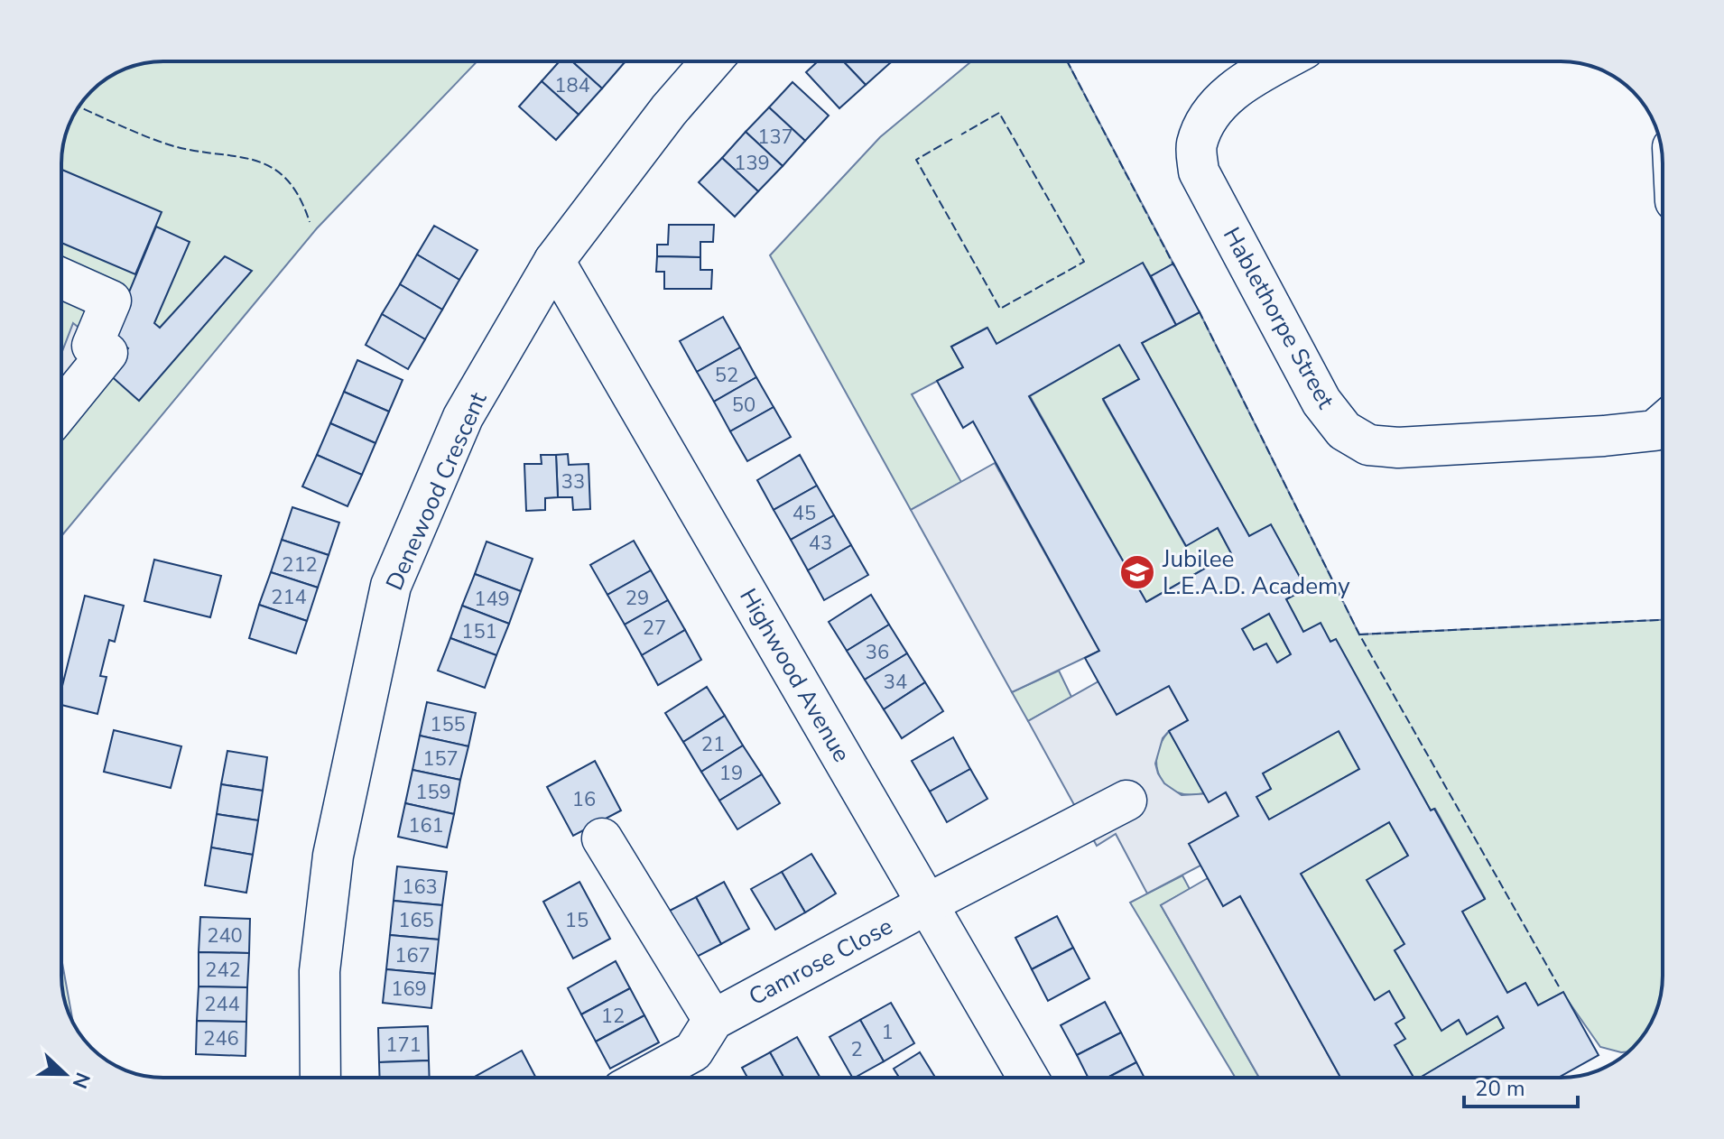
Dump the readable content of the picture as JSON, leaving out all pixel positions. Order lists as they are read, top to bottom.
{
  "streets": {
    "street": [
      "Hablethorpe Street",
      "Denewood Crescent",
      "Highwood Avenue",
      "Camrose Close"
    ]
  },
  "crossings": [
    ["Denewood Crescent", "Highwood Avenue"],
    ["Highwood Avenue", "Camrose Close"]
  ],
  "places": {
    "school or university": ["Jubilee L.E.A.D. Academy"]
  },
  "house_numbers": [
    "184",
    "137",
    "139",
    "52",
    "50",
    "33",
    "45",
    "43",
    "212",
    "214",
    "29",
    "149",
    "27",
    "151",
    "36",
    "34",
    "155",
    "21",
    "157",
    "19",
    "159",
    "16",
    "161",
    "163",
    "165",
    "15",
    "240",
    "167",
    "242",
    "169",
    "244",
    "12",
    "1",
    "246",
    "171",
    "2"
  ],
  "scale_bar": "20 m",
  "north": "right"
}
